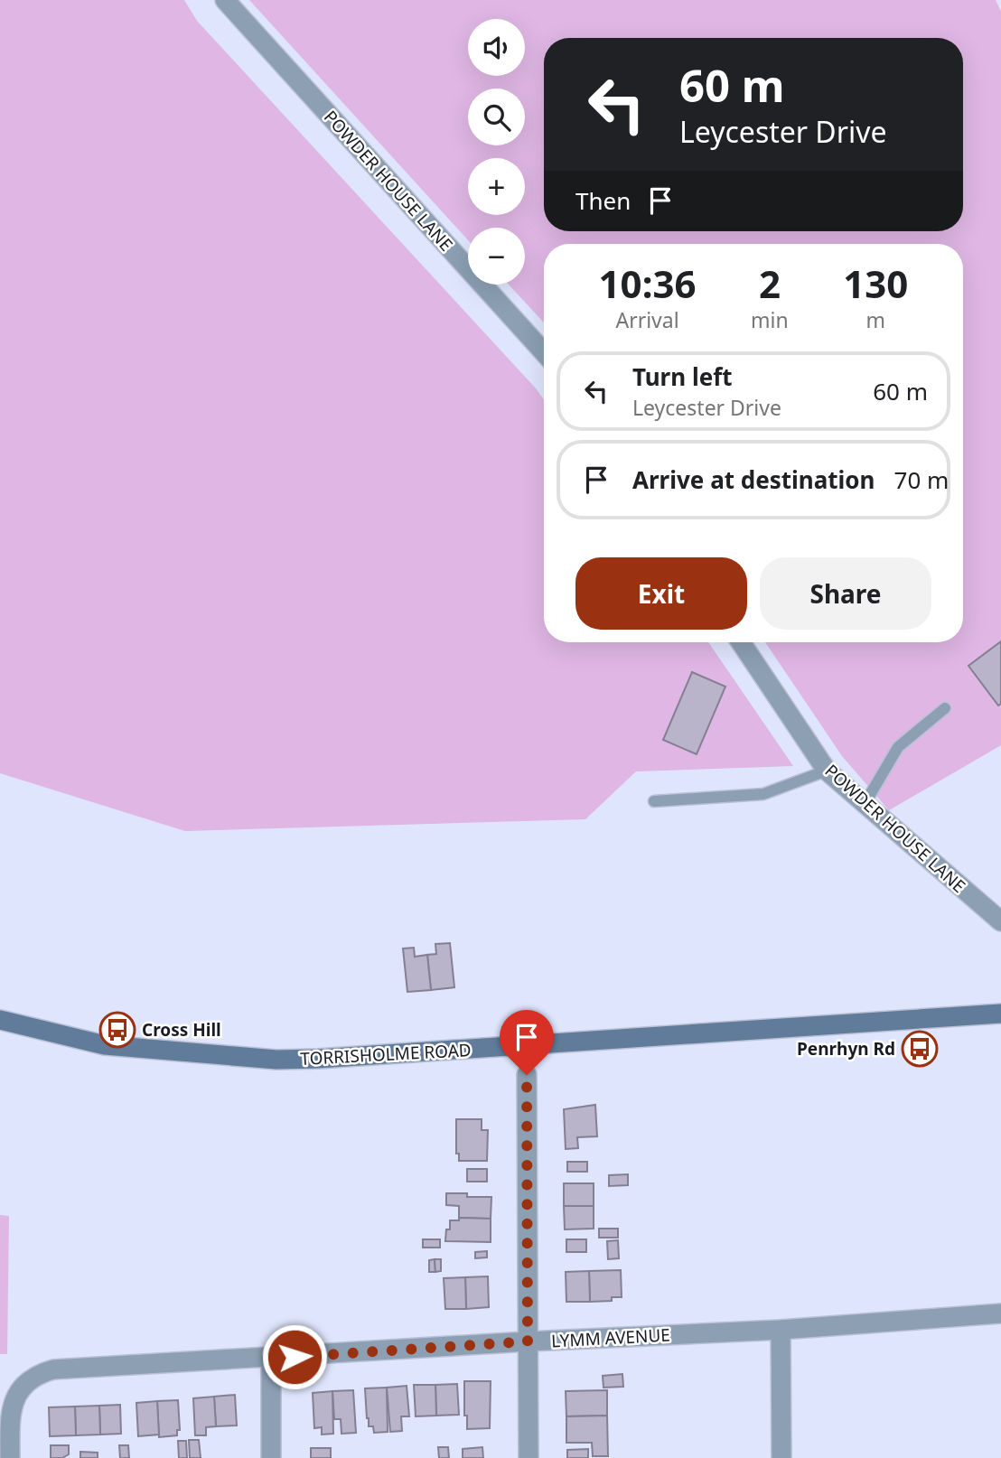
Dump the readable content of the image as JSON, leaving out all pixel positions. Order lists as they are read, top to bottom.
{
  "streets": {
    "main road": ["TORRISHOLME ROAD"],
    "street": ["POWDER HOUSE LANE", "LYMM AVENUE"]
  },
  "places": {
    "bus stop": ["Cross Hill", "Penrhyn Rd"]
  },
  "page": {
    "map_buttons": ["+", "−"],
    "turn": ["60 m", "Leycester Drive"],
    "then": "Then",
    "eta": [
      "10:36",
      "Arrival",
      "2",
      "min",
      "130",
      "m"
    ],
    "list": [
      {
        "name": "Turn left",
        "note": "Leycester Drive",
        "value": "60 m"
      },
      {
        "name": "Arrive at destination",
        "value": "70 m"
      }
    ],
    "buttons": ["Exit", "Share"]
  }
}
